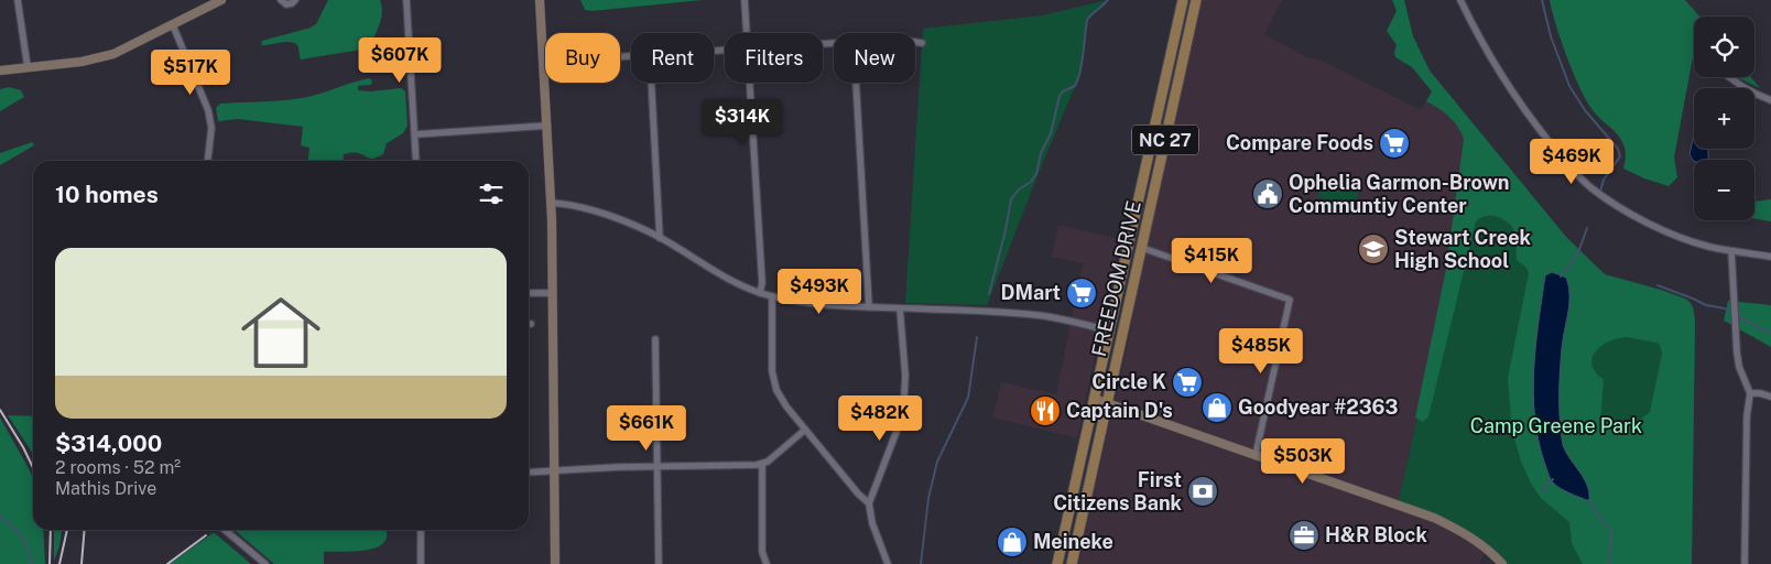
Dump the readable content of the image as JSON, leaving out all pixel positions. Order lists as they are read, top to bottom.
{
  "streets": {
    "main road": ["NC 27", "FREEDOM DRIVE"]
  },
  "parks": ["Camp Greene Park"],
  "places": {
    "supermarket": ["Compare Foods", "DMart", "Circle K"],
    "public building": ["Ophelia Garmon-Brown Communtiy Center"],
    "school or university": ["Stewart Creek High School"],
    "shop": ["Goodyear #2363", "Meineke"],
    "restaurant": ["Captain D's"],
    "bank": ["First Citizens Bank"],
    "office": ["H&R Block"]
  },
  "page": {
    "map_buttons": ["+", "−"],
    "chip": [
      "Buy",
      "Rent",
      "Filters",
      "New"
    ],
    "price": [
      "$607K",
      "$517K",
      "$314K",
      "$469K",
      "$415K",
      "$493K",
      "$485K",
      "$482K",
      "$661K",
      "$503K"
    ],
    "heading": "10 homes",
    "list": [
      {
        "name": "$314,000",
        "note": "2 rooms · 52 m² · Mathis Drive"
      }
    ]
  }
}
